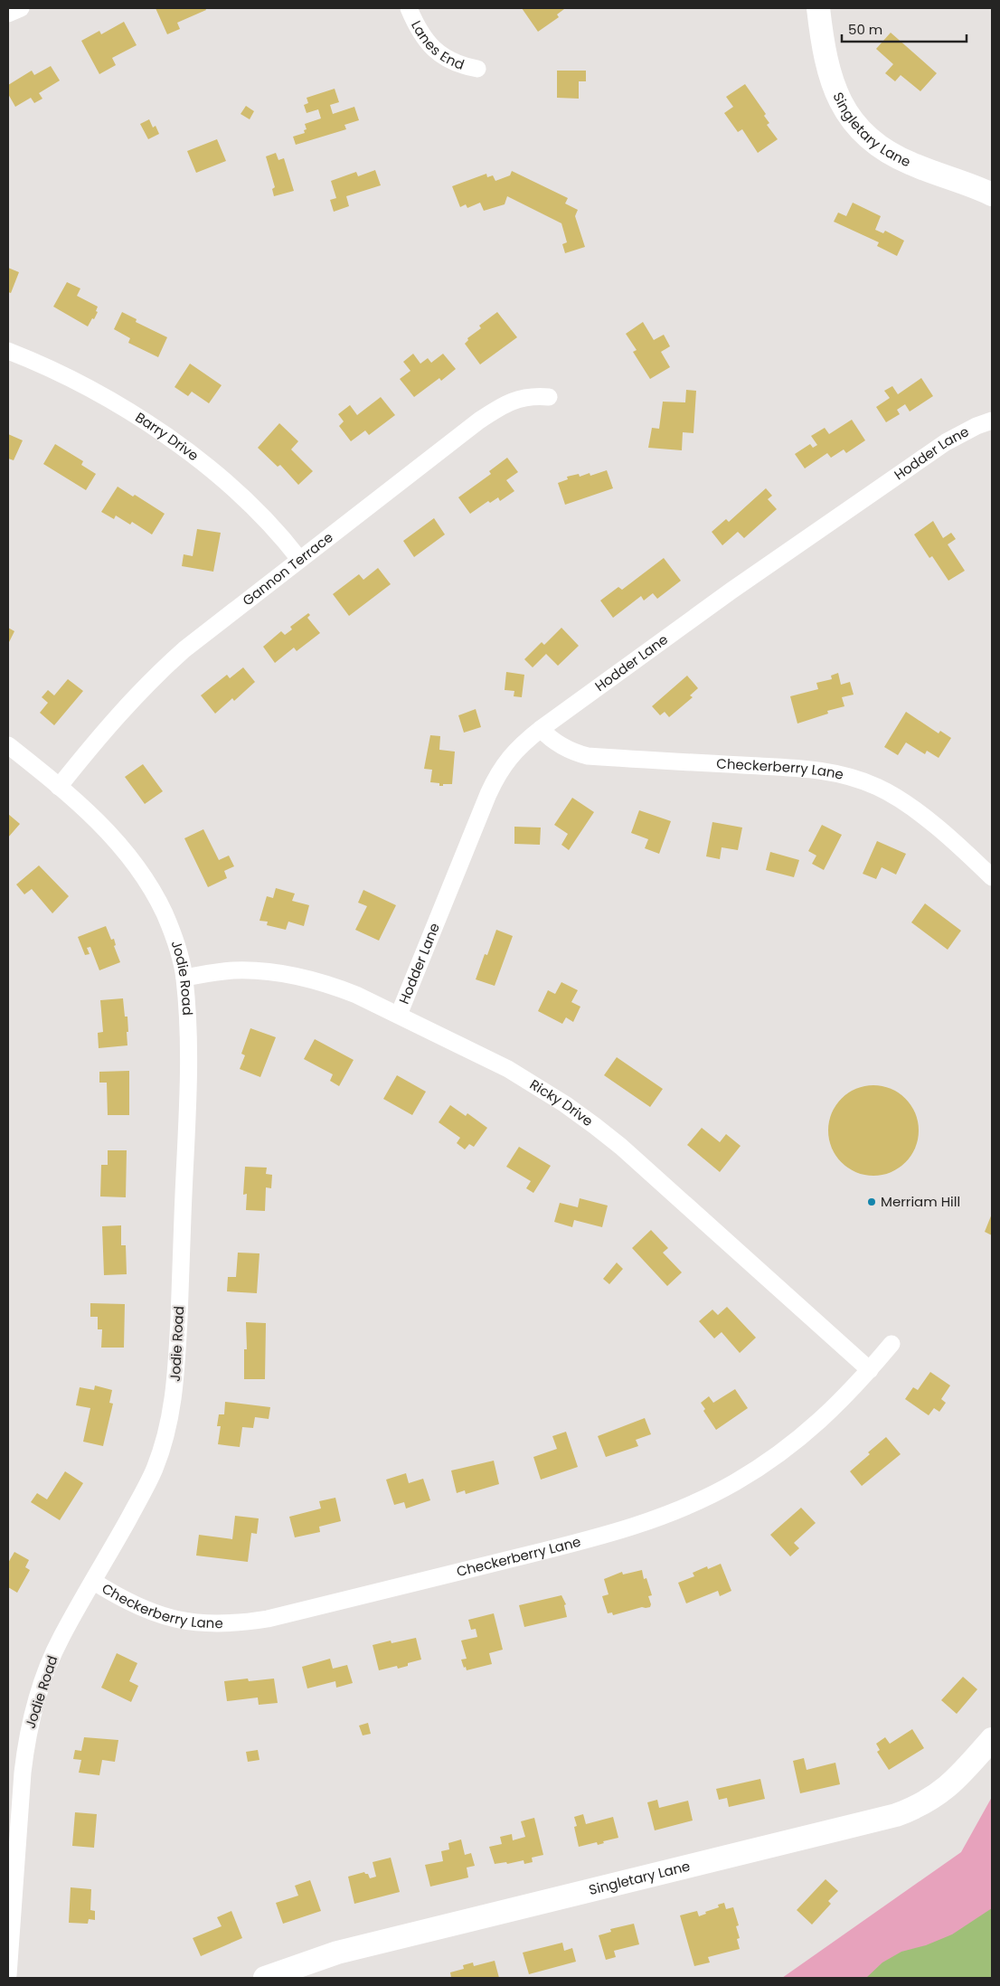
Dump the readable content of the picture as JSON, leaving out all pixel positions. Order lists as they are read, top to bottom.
{
  "streets": {
    "street": [
      "Lanes End",
      "Singletary Lane",
      "Barry Drive",
      "Hodder Lane",
      "Gannon Terrace",
      "Checkerberry Lane",
      "Jodie Road",
      "Ricky Drive"
    ]
  },
  "crossings": [
    ["Barry Drive", "Gannon Terrace"],
    ["Hodder Lane", "Checkerberry Lane"],
    ["Hodder Lane", "Ricky Drive"],
    ["Gannon Terrace", "Jodie Road"],
    ["Checkerberry Lane", "Jodie Road"],
    ["Checkerberry Lane", "Ricky Drive"],
    ["Jodie Road", "Ricky Drive"]
  ],
  "places": ["Merriam Hill"],
  "scale_bar": "50 m"
}
